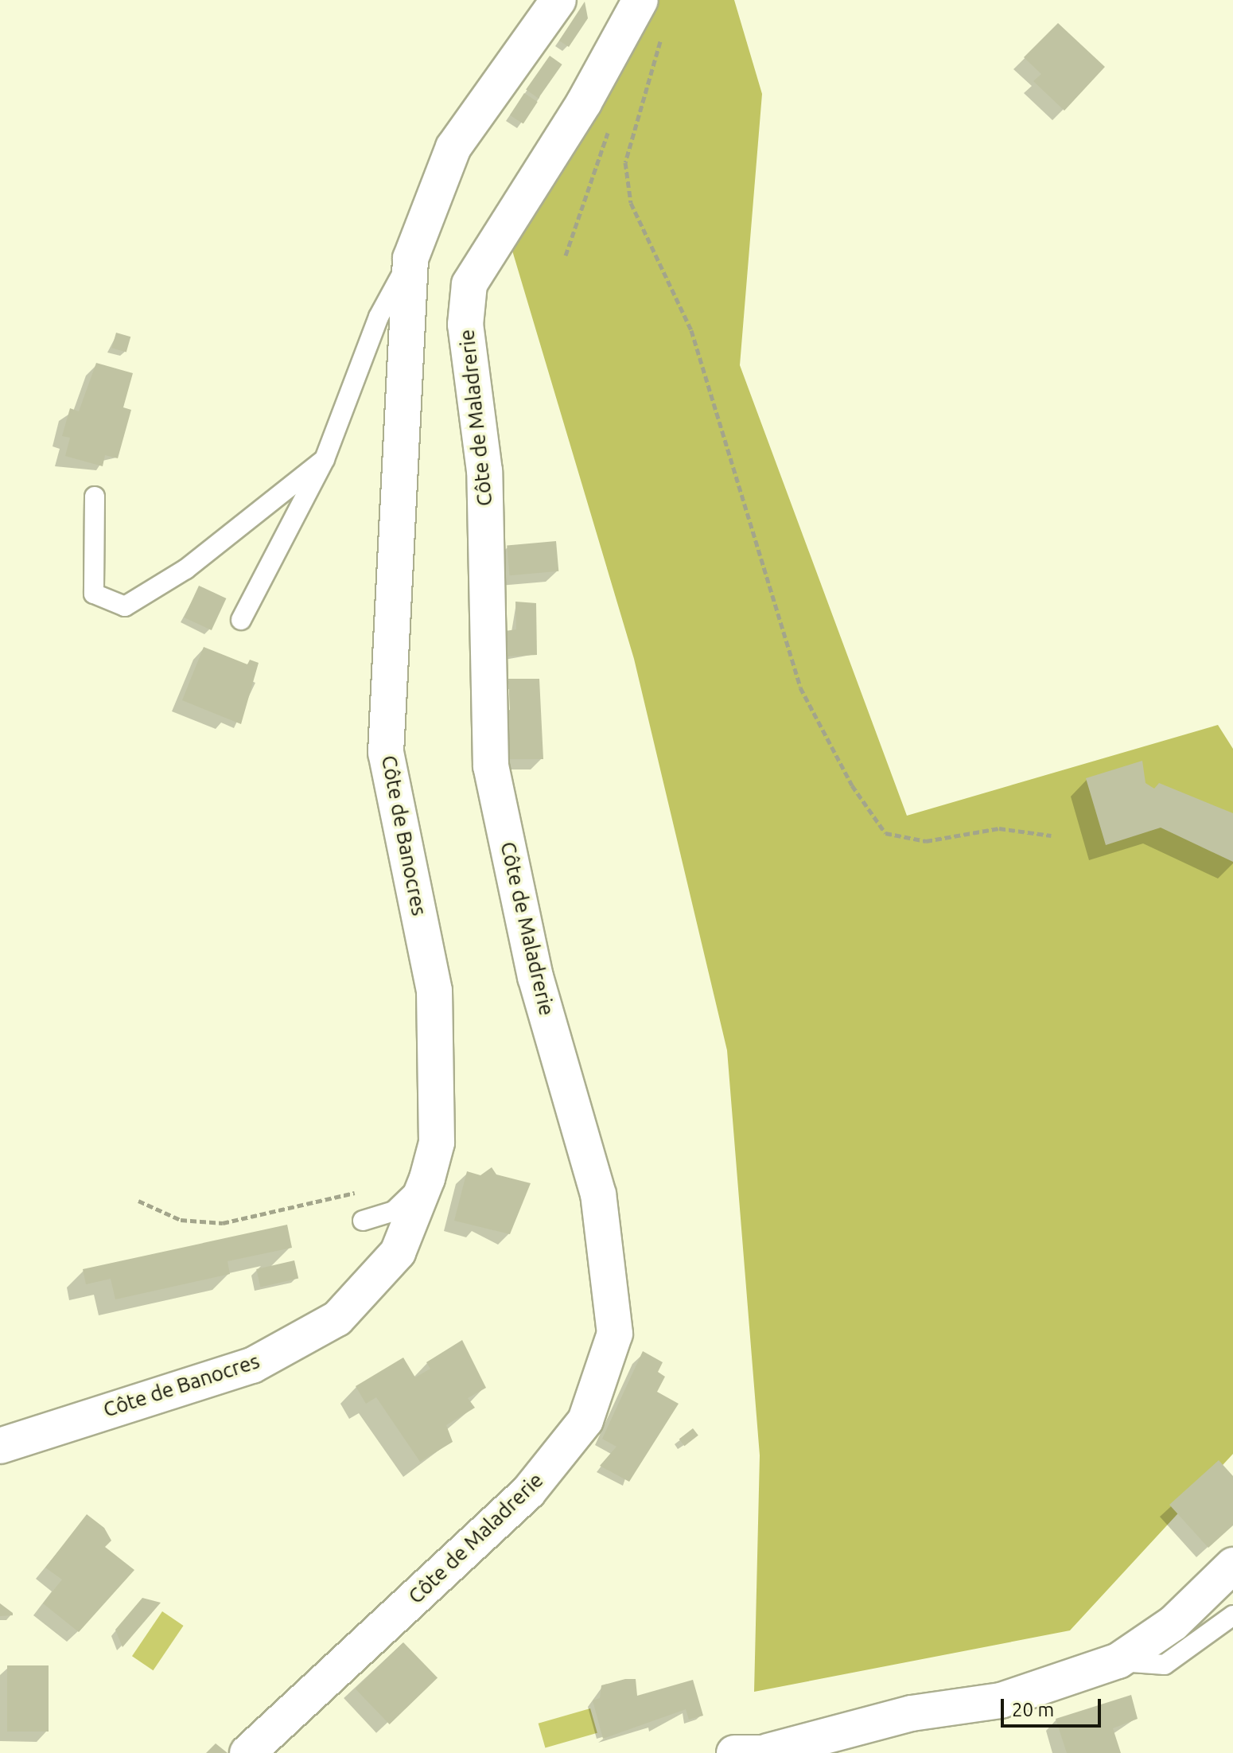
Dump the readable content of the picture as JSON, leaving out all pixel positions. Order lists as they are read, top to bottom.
{
  "streets": {
    "street": ["Côte de Maladrerie", "Côte de Banocres"]
  },
  "scale_bar": "20 m"
}
